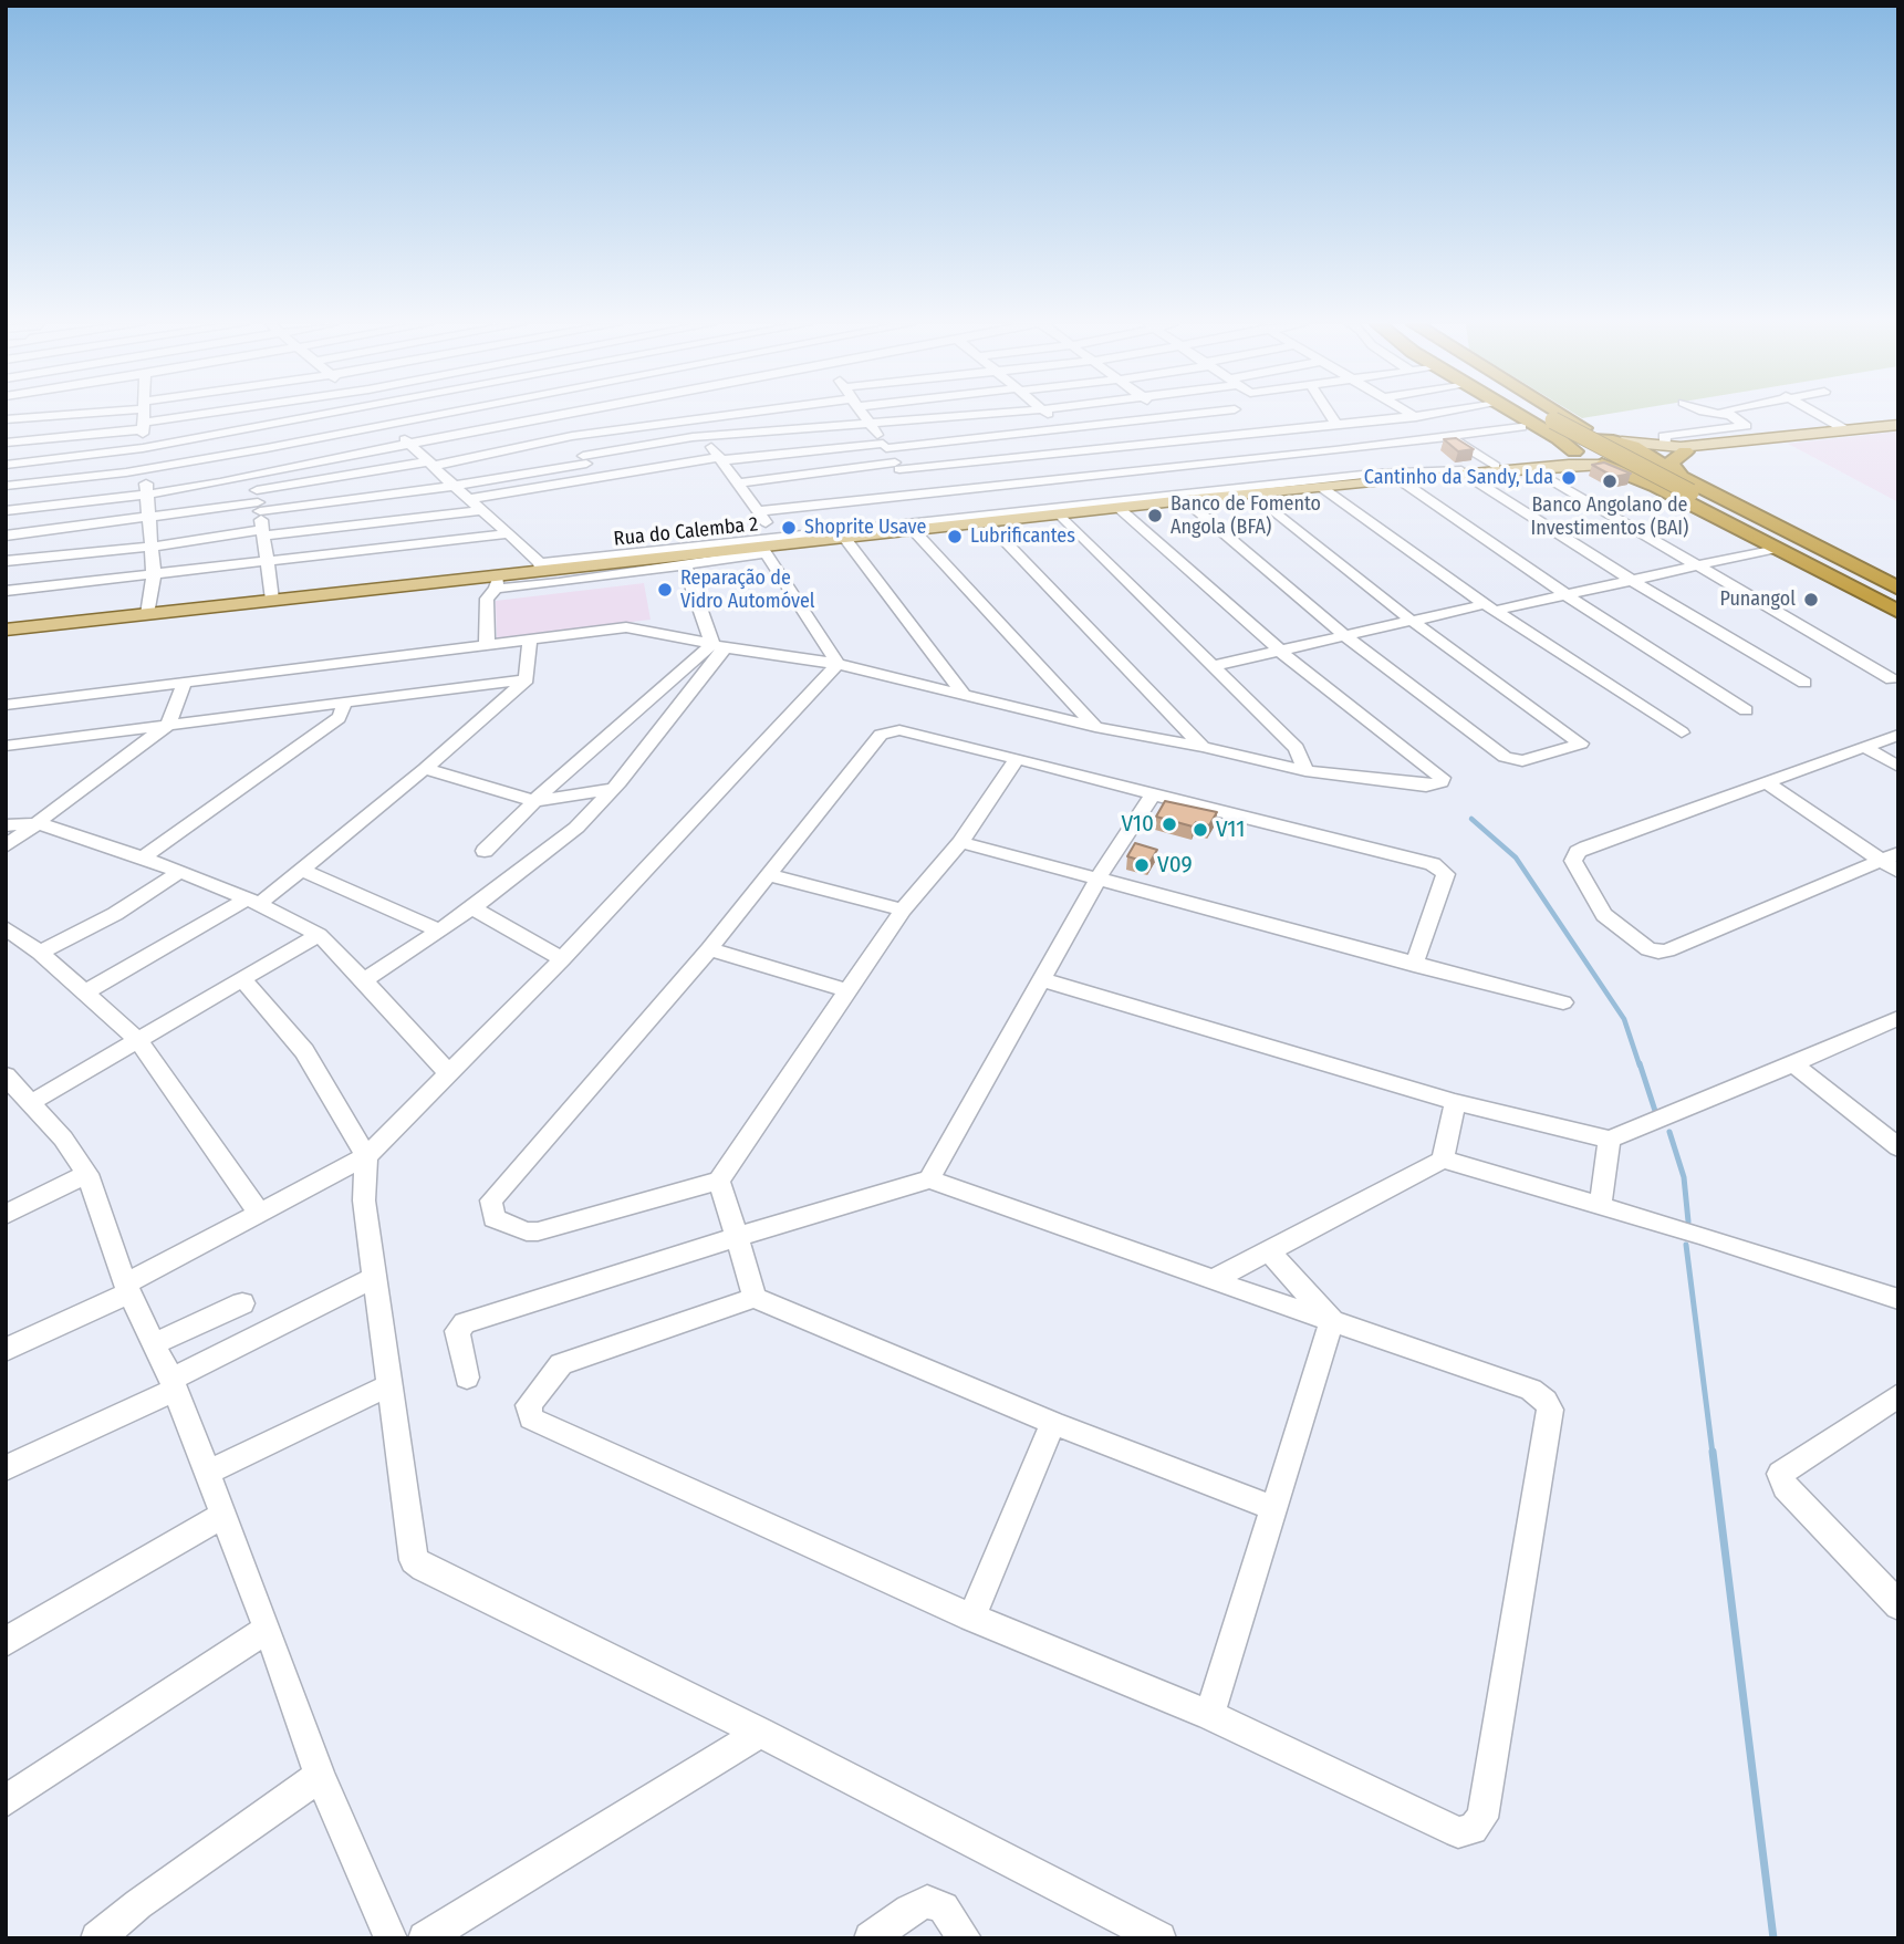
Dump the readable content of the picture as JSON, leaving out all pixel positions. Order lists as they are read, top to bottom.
{
  "streets": {
    "main road": ["Rua do Calemba 2"]
  },
  "places": [
    "Cantinho da Sandy, Lda",
    "Banco Angolano de Investimentos (BAI)",
    "Banco de Fomento Angola (BFA)",
    "Shoprite Usave",
    "Lubrificantes",
    "Reparação de Vidro Automóvel",
    "Punangol",
    "V10",
    "V11",
    "V09"
  ]
}
